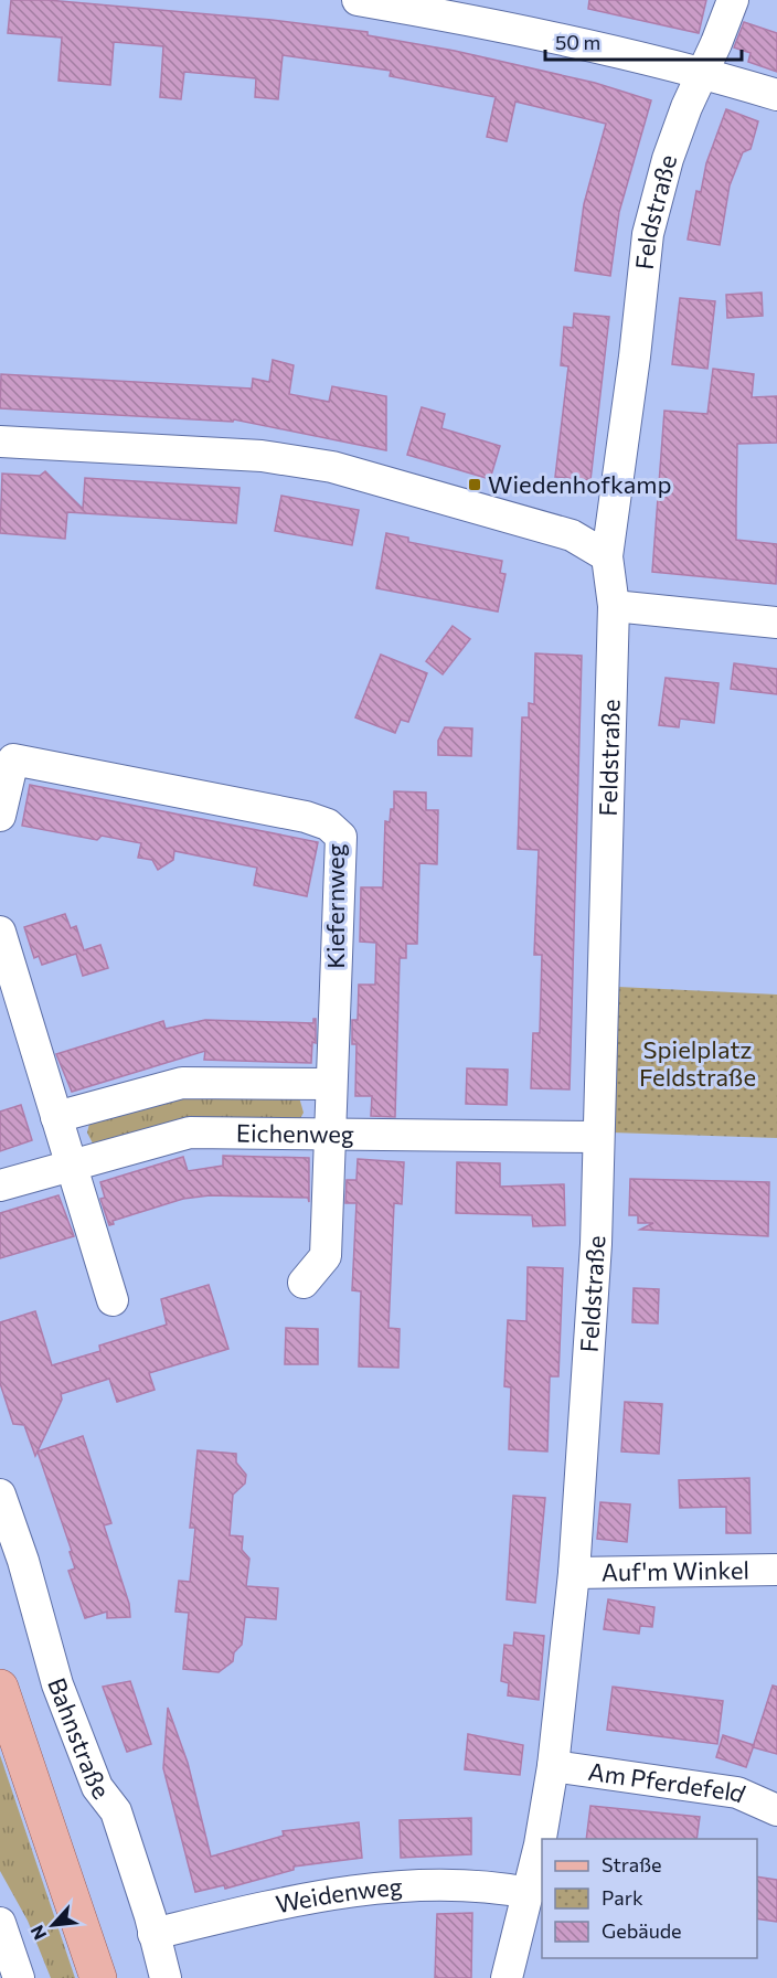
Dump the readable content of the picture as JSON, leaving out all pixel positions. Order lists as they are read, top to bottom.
{
  "streets": {
    "street": [
      "Feldstraße",
      "Kiefernweg",
      "Eichenweg",
      "Auf'm Winkel",
      "Bahnstraße",
      "Am Pferdefeld",
      "Weidenweg"
    ]
  },
  "crossings": [
    ["Feldstraße", "Eichenweg"],
    ["Feldstraße", "Auf'm Winkel"],
    ["Feldstraße", "Am Pferdefeld"],
    ["Feldstraße", "Weidenweg"],
    ["Kiefernweg", "Eichenweg"],
    ["Bahnstraße", "Weidenweg"]
  ],
  "parks": ["Spielplatz Feldstraße"],
  "places": {
    "transit": ["Wiedenhofkamp"]
  },
  "legend": ["Straße", "Park", "Gebäude"],
  "scale_bar": "50 m",
  "north": "bottom left"
}
